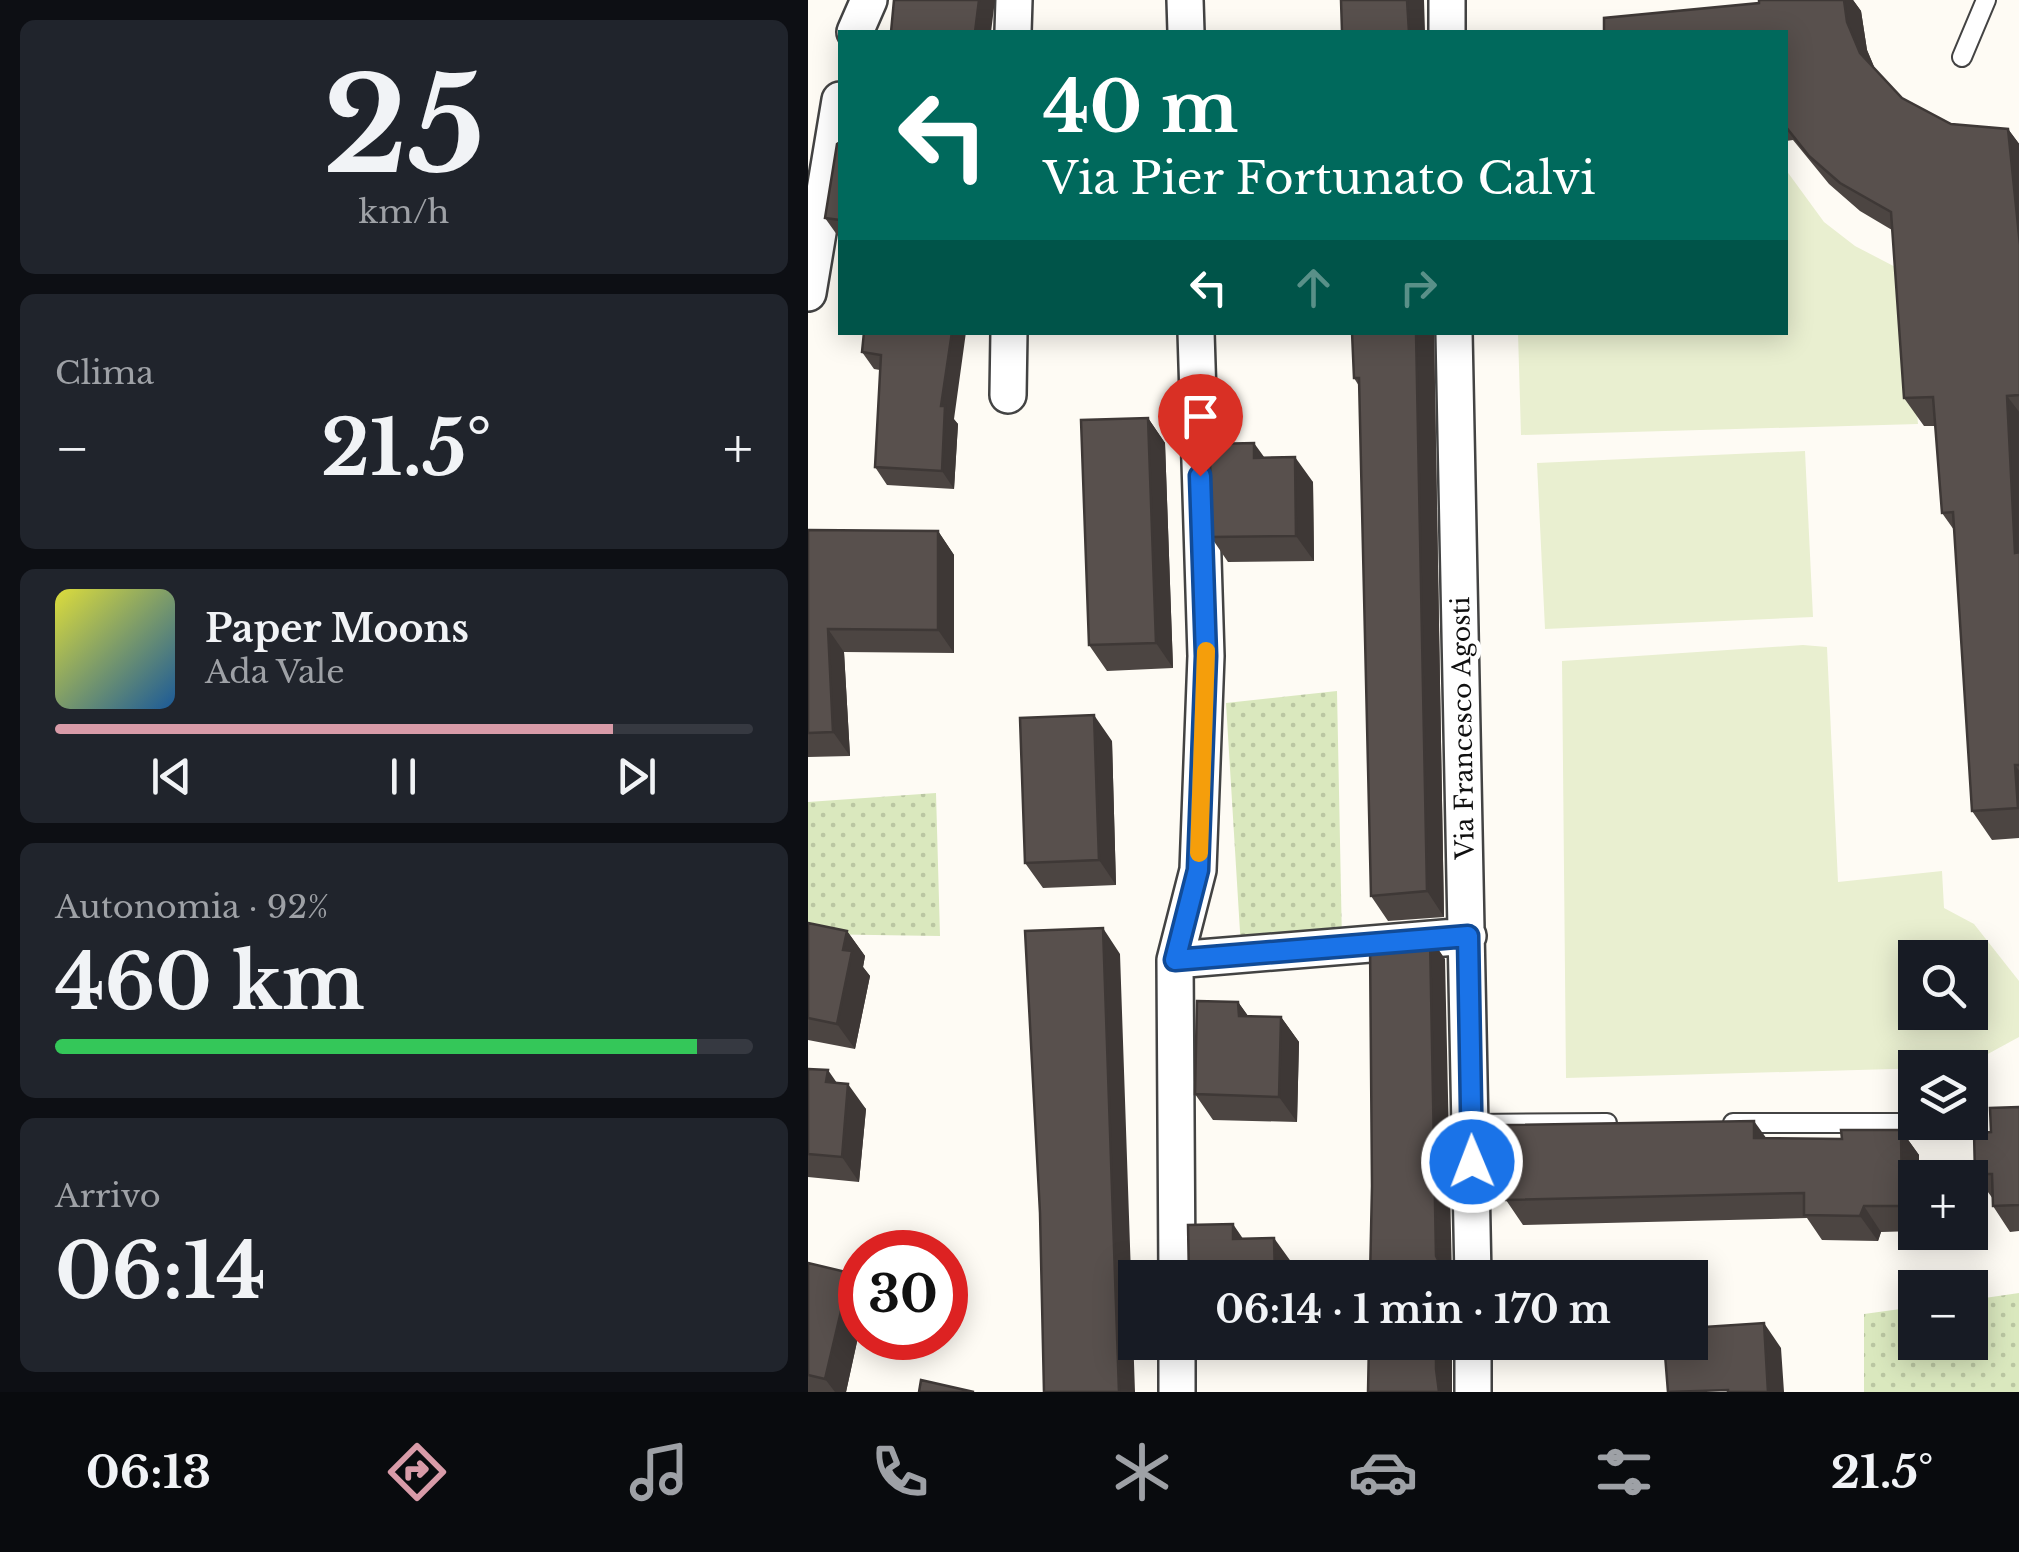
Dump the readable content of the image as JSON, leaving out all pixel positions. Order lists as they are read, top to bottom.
{
  "streets": {
    "street": ["Via Francesco Agosti"]
  },
  "page": {
    "tile": [
      ["25", "km/h"],
      "Clima",
      ["Autonomia · 92%", "460 km"],
      ["Arrivo", "06:14"]
    ],
    "turn": ["40 m", "Via Pier Fortunato Calvi"],
    "heat": ["−", "21.5°", "+"],
    "song": ["Paper Moons", "Ada Vale"],
    "map_buttons": ["+", "−"],
    "limit": "30",
    "trip": "06:14 · 1 min · 170 m",
    "tabs": ["06:13", "21.5°"]
  }
}
